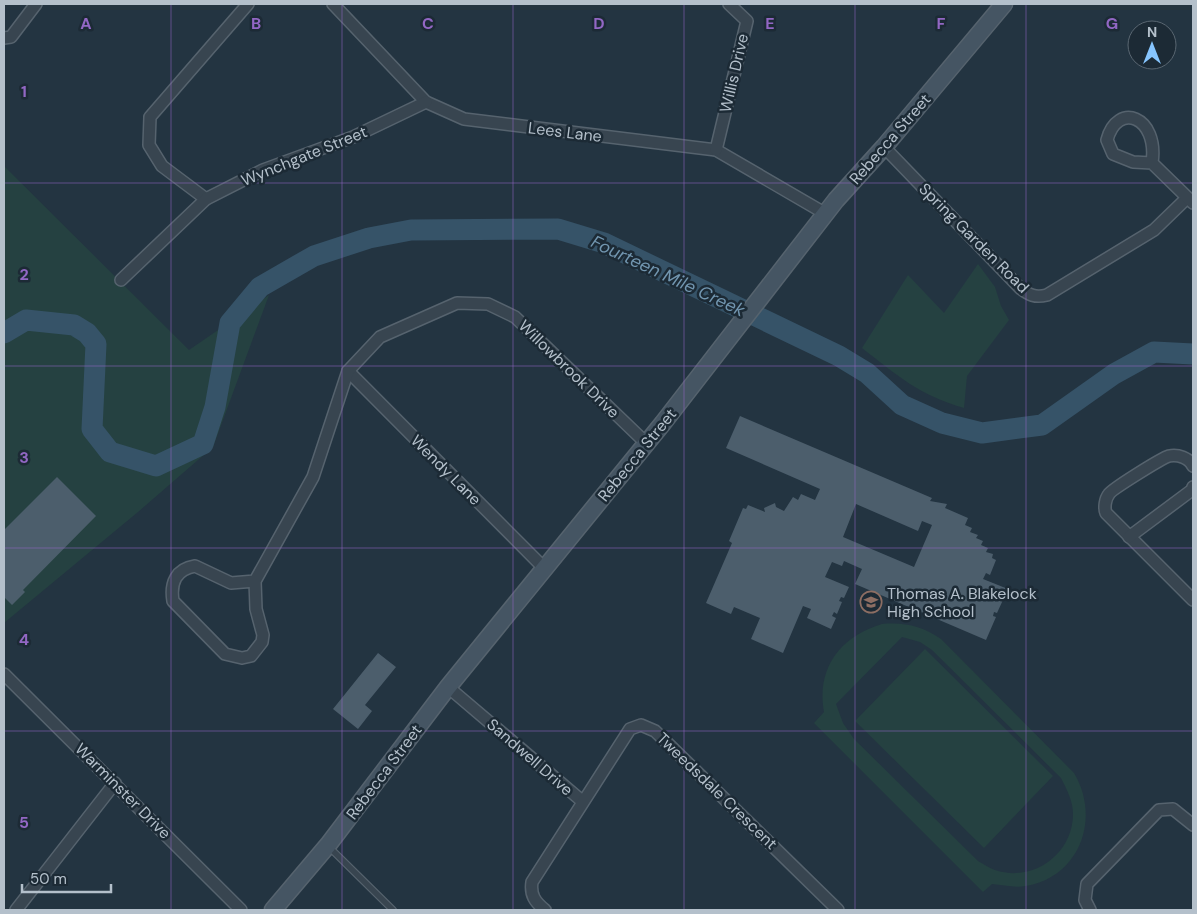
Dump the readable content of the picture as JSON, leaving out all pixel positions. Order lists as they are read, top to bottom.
{
  "streets": {
    "main road": ["Rebecca Street"],
    "street": [
      "Willis Drive",
      "Lees Lane",
      "Wynchgate Street",
      "Spring Garden Road",
      "Willowbrook Drive",
      "Wendy Lane",
      "Sandwell Drive",
      "Warminster Drive",
      "Tweedsdale Crescent"
    ]
  },
  "crossings": [
    ["Willis Drive", "Lees Lane"],
    ["Lees Lane", "Rebecca Street"],
    ["Lees Lane", "Wynchgate Street"],
    ["Rebecca Street", "Spring Garden Road"],
    ["Rebecca Street", "Willowbrook Drive"],
    ["Rebecca Street", "Wendy Lane"],
    ["Rebecca Street", "Sandwell Drive"],
    ["Willowbrook Drive", "Wendy Lane"],
    ["Sandwell Drive", "Tweedsdale Crescent"]
  ],
  "water": ["Fourteen Mile Creek"],
  "places": {
    "school or university": ["Thomas A. Blakelock High School"]
  },
  "scale_bar": "50 m",
  "north": "top",
  "grid": {
    "columns": [
      "A",
      "B",
      "C",
      "D",
      "E",
      "F",
      "G"
    ],
    "rows": [
      "1",
      "2",
      "3",
      "4",
      "5"
    ]
  }
}
